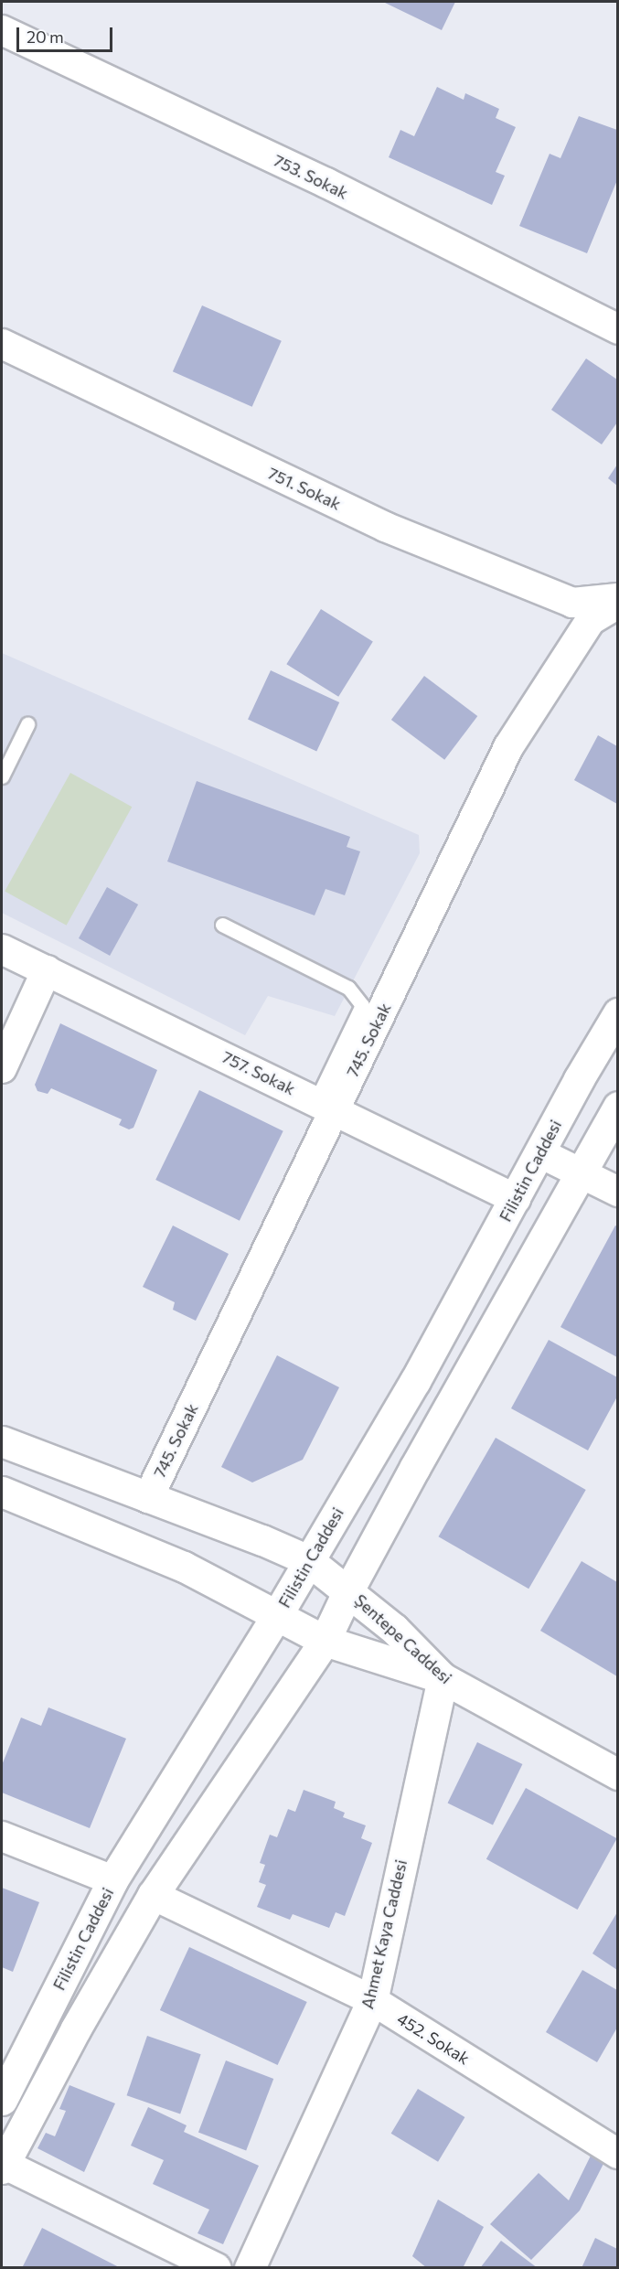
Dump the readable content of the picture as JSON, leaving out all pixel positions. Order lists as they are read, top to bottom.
{
  "streets": {
    "street": [
      "753. Sokak",
      "751. Sokak",
      "745. Sokak",
      "757. Sokak",
      "Filistin Caddesi",
      "Şentepe Caddesi",
      "Ahmet Kaya Caddesi",
      "452. Sokak"
    ]
  },
  "crossings": [
    ["745. Sokak", "757. Sokak"],
    ["745. Sokak", "Şentepe Caddesi"],
    ["757. Sokak", "Filistin Caddesi"],
    ["Filistin Caddesi", "Şentepe Caddesi"],
    ["Şentepe Caddesi", "Ahmet Kaya Caddesi"],
    ["Ahmet Kaya Caddesi", "452. Sokak"]
  ],
  "scale_bar": "20 m"
}
